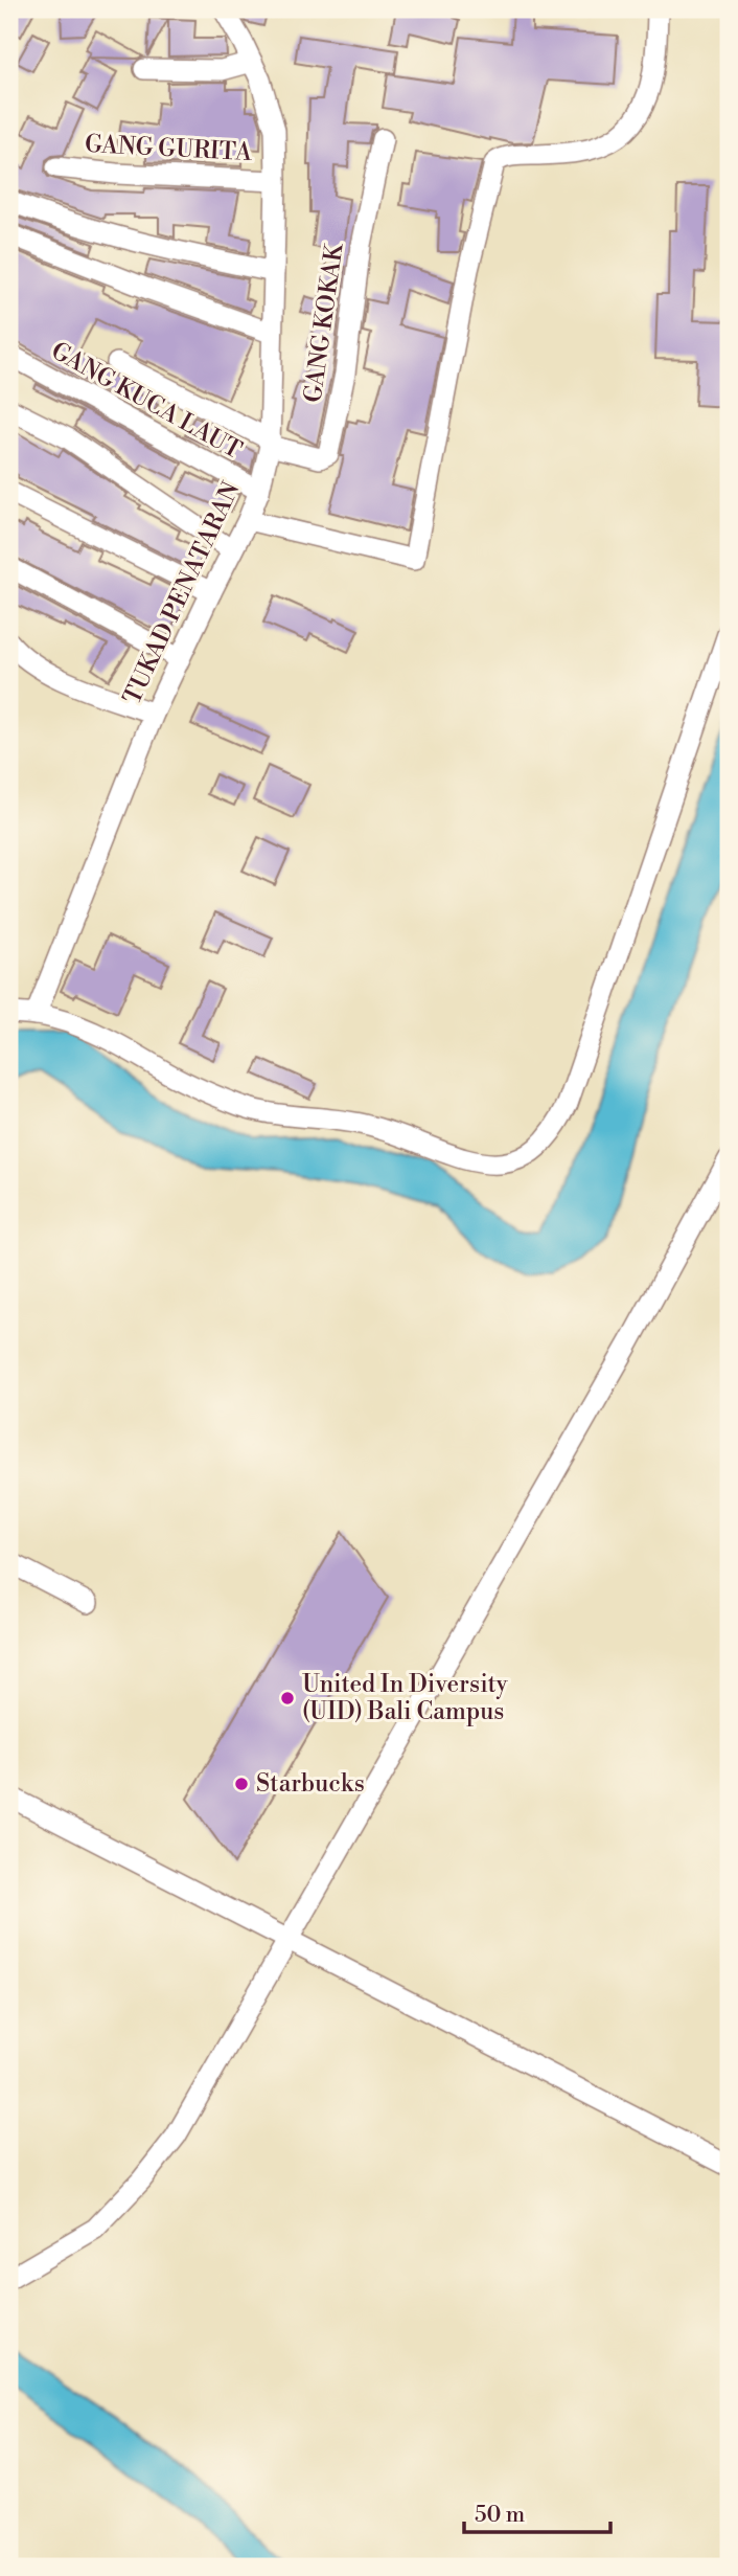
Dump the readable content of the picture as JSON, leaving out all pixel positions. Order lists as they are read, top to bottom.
{
  "streets": {
    "street": [
      "GANG GURITA",
      "GANG KOKAK",
      "GANG KUCA LAUT",
      "TUKAD PENATARAN"
    ]
  },
  "crossings": [
    ["GANG GURITA", "TUKAD PENATARAN"],
    ["GANG KOKAK", "TUKAD PENATARAN"],
    ["GANG KUCA LAUT", "TUKAD PENATARAN"]
  ],
  "places": ["United In Diversity (UID) Bali Campus", "Starbucks"],
  "scale_bar": "50 m"
}
